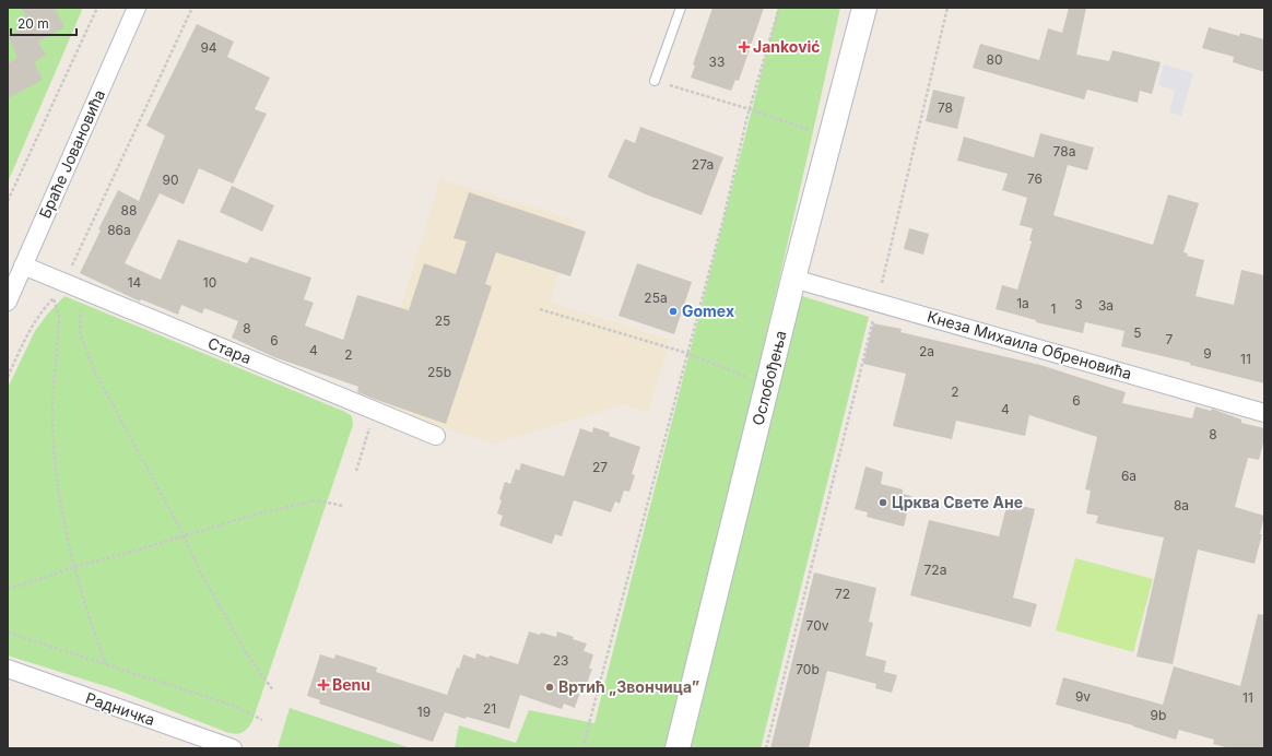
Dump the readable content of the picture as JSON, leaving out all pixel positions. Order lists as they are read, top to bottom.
{
  "streets": {
    "street": [
      "Браће Јовановића",
      "Кнеза Михаила Обреновића",
      "Стара",
      "Ослобођења",
      "Радничка"
    ]
  },
  "crossings": [
    ["Браће Јовановића", "Стара"],
    ["Кнеза Михаила Обреновића", "Ослобођења"]
  ],
  "places": {
    "health": ["Janković", "Benu"],
    "other": ["Gomex", "Црква Свете Ане", "Вртић „Звончица”"]
  },
  "house_numbers": [
    "94",
    "80",
    "33",
    "78",
    "78a",
    "27a",
    "76",
    "90",
    "88",
    "86a",
    "14",
    "10",
    "25a",
    "1a",
    "3",
    "3a",
    "1",
    "25",
    "8",
    "5",
    "7",
    "6",
    "4",
    "2a",
    "9",
    "2",
    "11",
    "25b",
    "2",
    "6",
    "4",
    "8",
    "27",
    "6a",
    "8a",
    "72a",
    "72",
    "70v",
    "23",
    "70b",
    "9v",
    "11",
    "21",
    "19",
    "9b"
  ],
  "scale_bar": "20 m"
}
